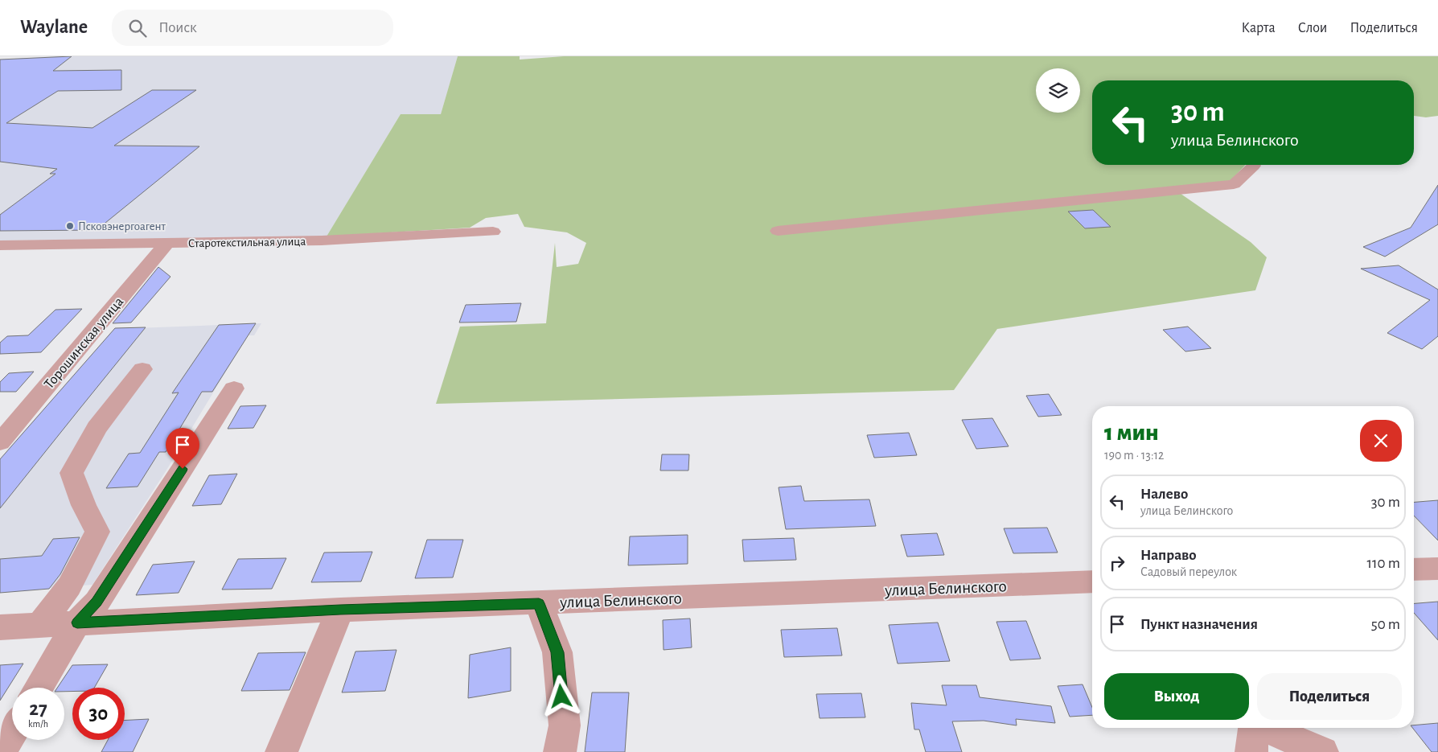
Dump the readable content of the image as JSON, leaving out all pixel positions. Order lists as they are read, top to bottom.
{
  "streets": {
    "street": ["Старотекстильная улица", "Торошинская улица", "улица Белинского"]
  },
  "crossings": [
    ["Старотекстильная улица", "Торошинская улица"]
  ],
  "places": ["Псковэнергоагент"],
  "page": {
    "header": "Waylane",
    "search": "Поиск",
    "nav": ["Карта", "Слои", "Поделиться"],
    "turn": ["30 m", "улица Белинского"],
    "heading": ["1 мин", "190 m · 13:12"],
    "list": [
      {
        "name": "Налево",
        "note": "улица Белинского",
        "value": "30 m"
      },
      {
        "name": "Направо",
        "note": "Садовый переулок",
        "value": "110 m"
      },
      {
        "name": "Пункт назначения",
        "value": "50 m"
      }
    ],
    "buttons": ["Выход", "Поделиться"],
    "speed": "27 km/h",
    "limit": "30"
  }
}
